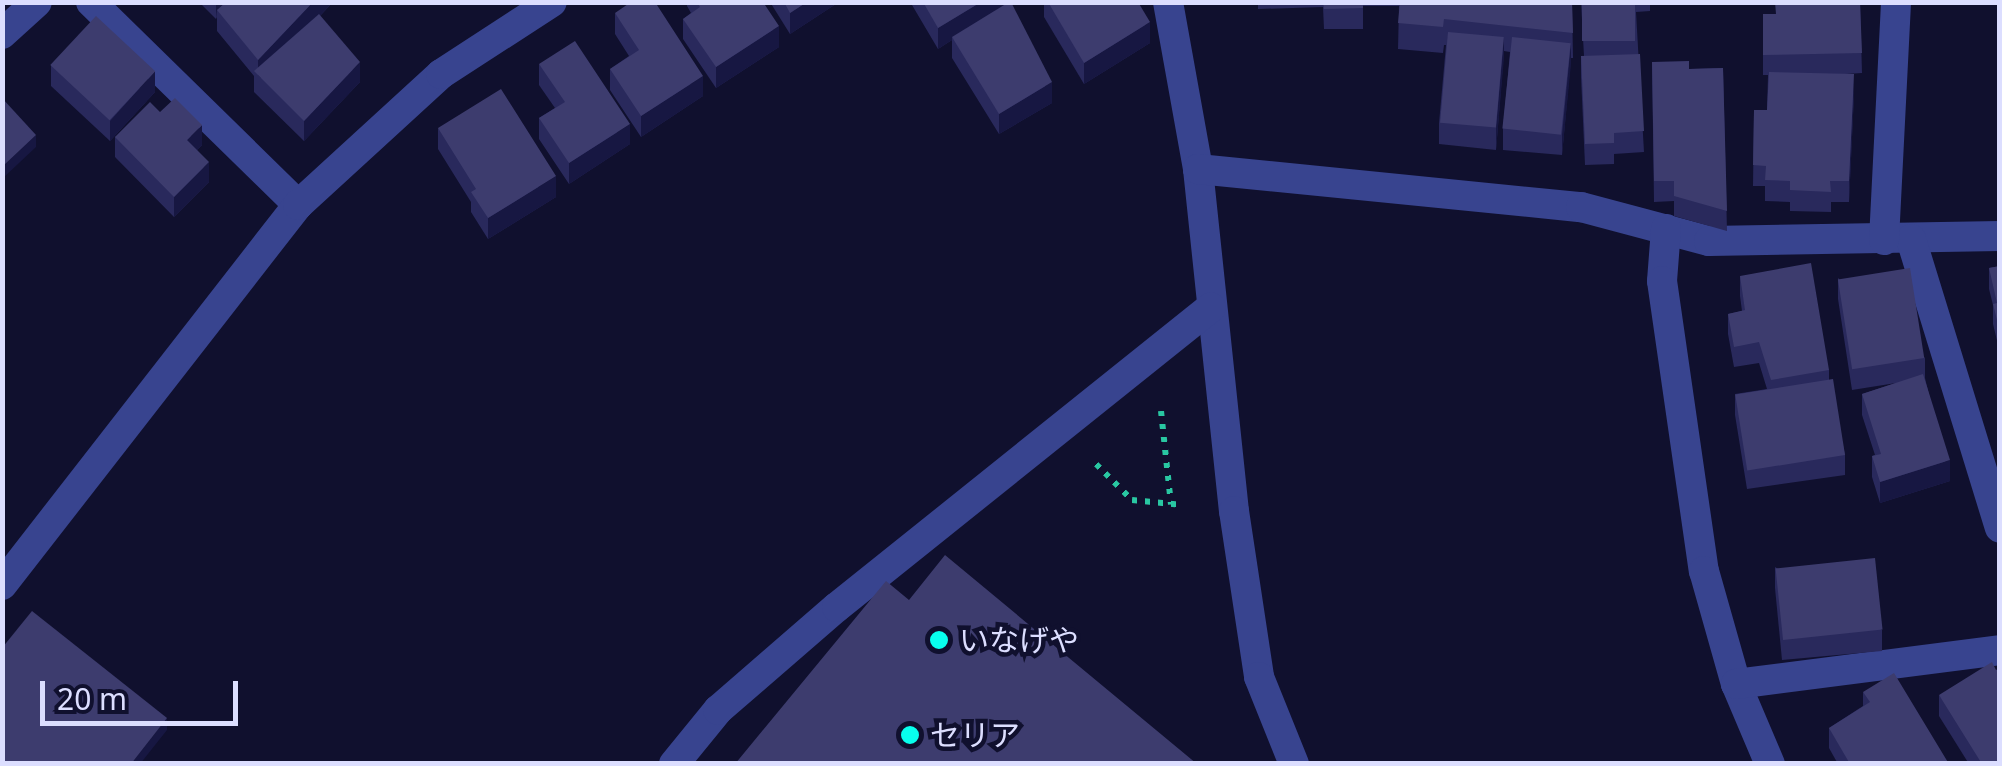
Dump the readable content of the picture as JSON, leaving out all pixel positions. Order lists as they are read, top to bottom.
{
  "places": ["いなげや", "セリア"],
  "scale_bar": "20 m"
}
